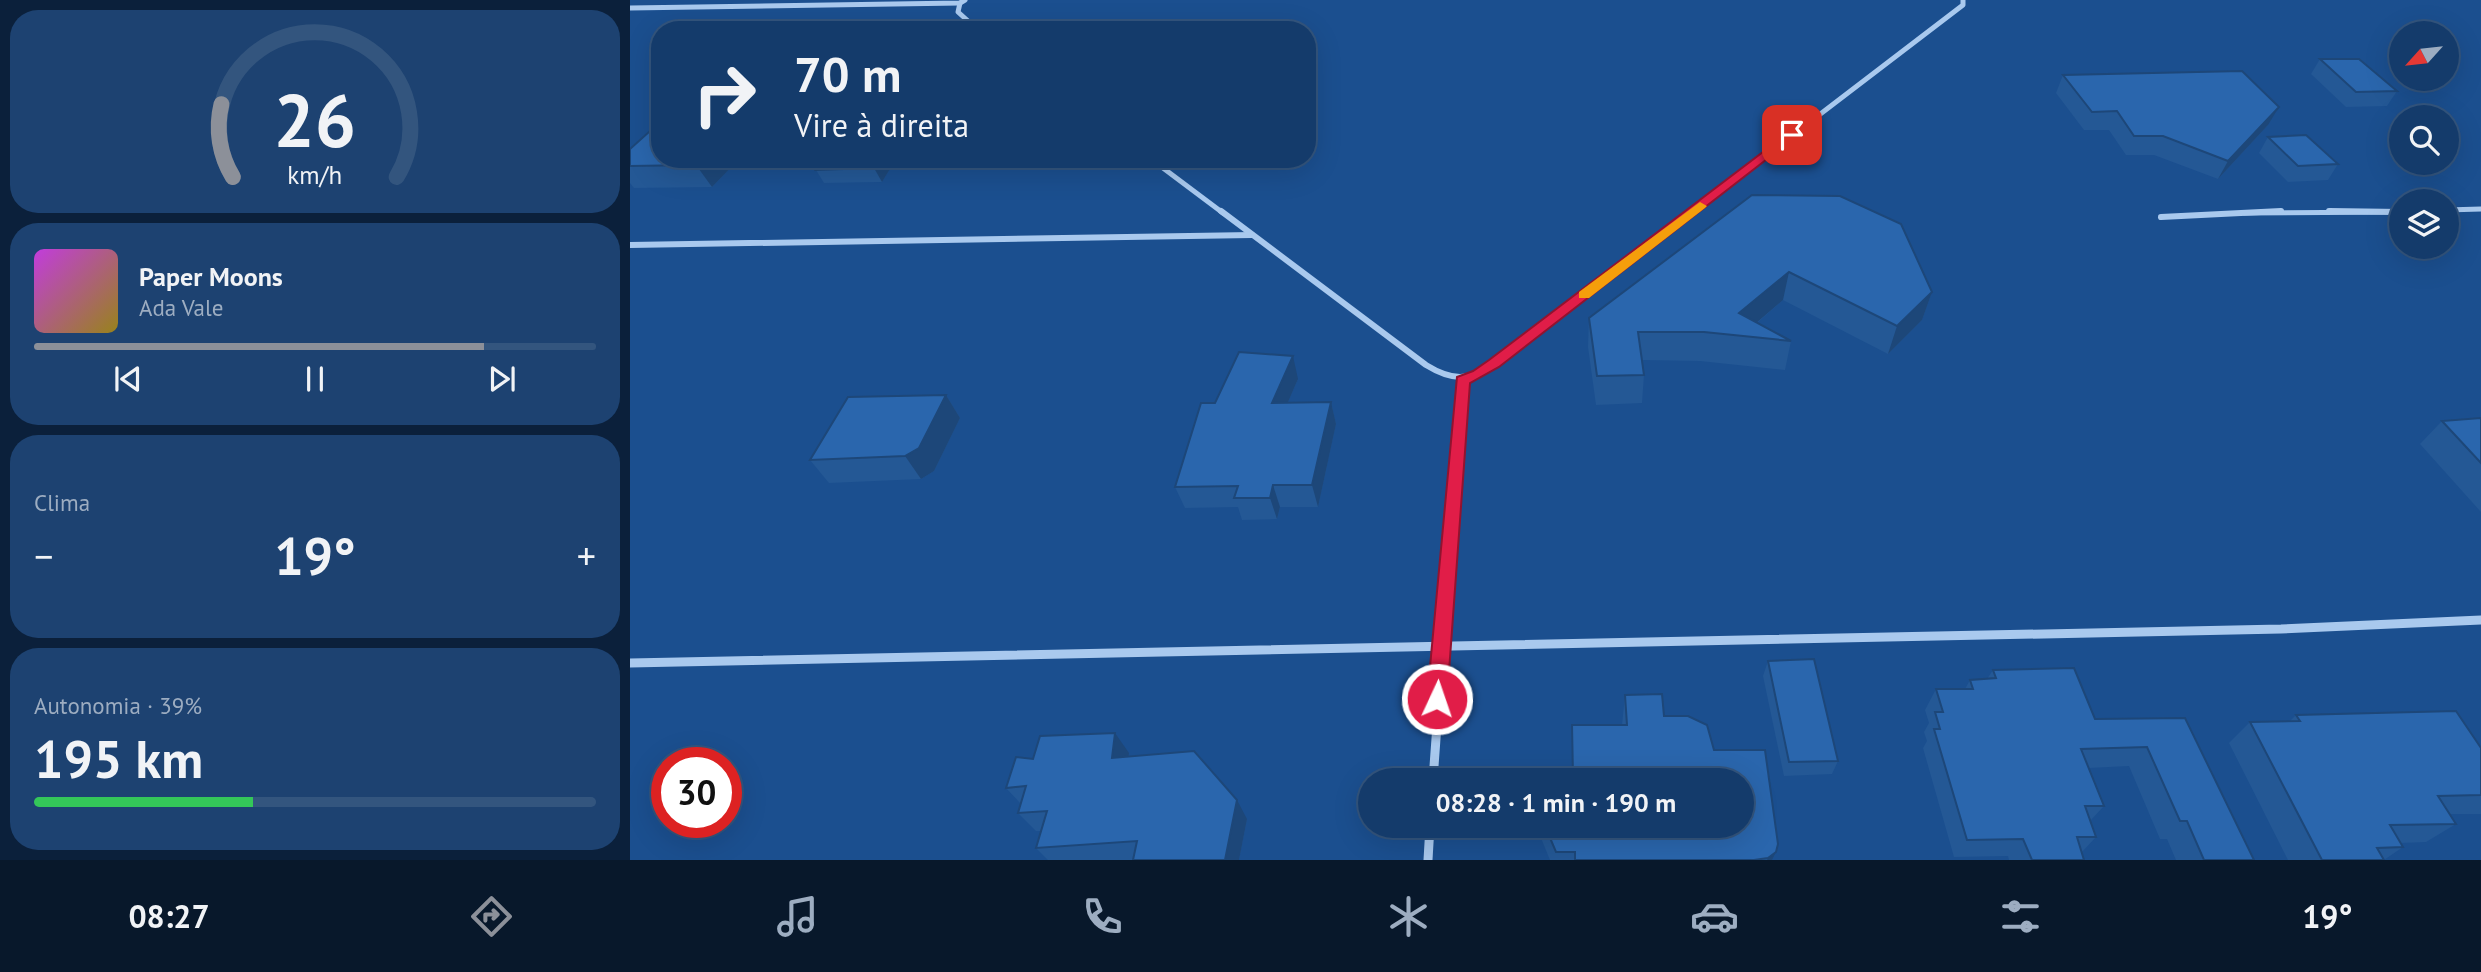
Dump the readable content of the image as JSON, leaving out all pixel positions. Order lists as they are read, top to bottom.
{
  "north": "bottom left",
  "page": {
    "turn": ["70 m", "Vire à direita"],
    "song": ["Paper Moons", "Ada Vale"],
    "tile": [
      "Clima",
      ["Autonomia · 39%", "195 km"]
    ],
    "heat": ["−", "19°", "+"],
    "limit": "30",
    "trip": "08:28 · 1 min · 190 m",
    "tabs": ["08:27", "19°"],
    "gauge": ["26", "km/h"]
  }
}
